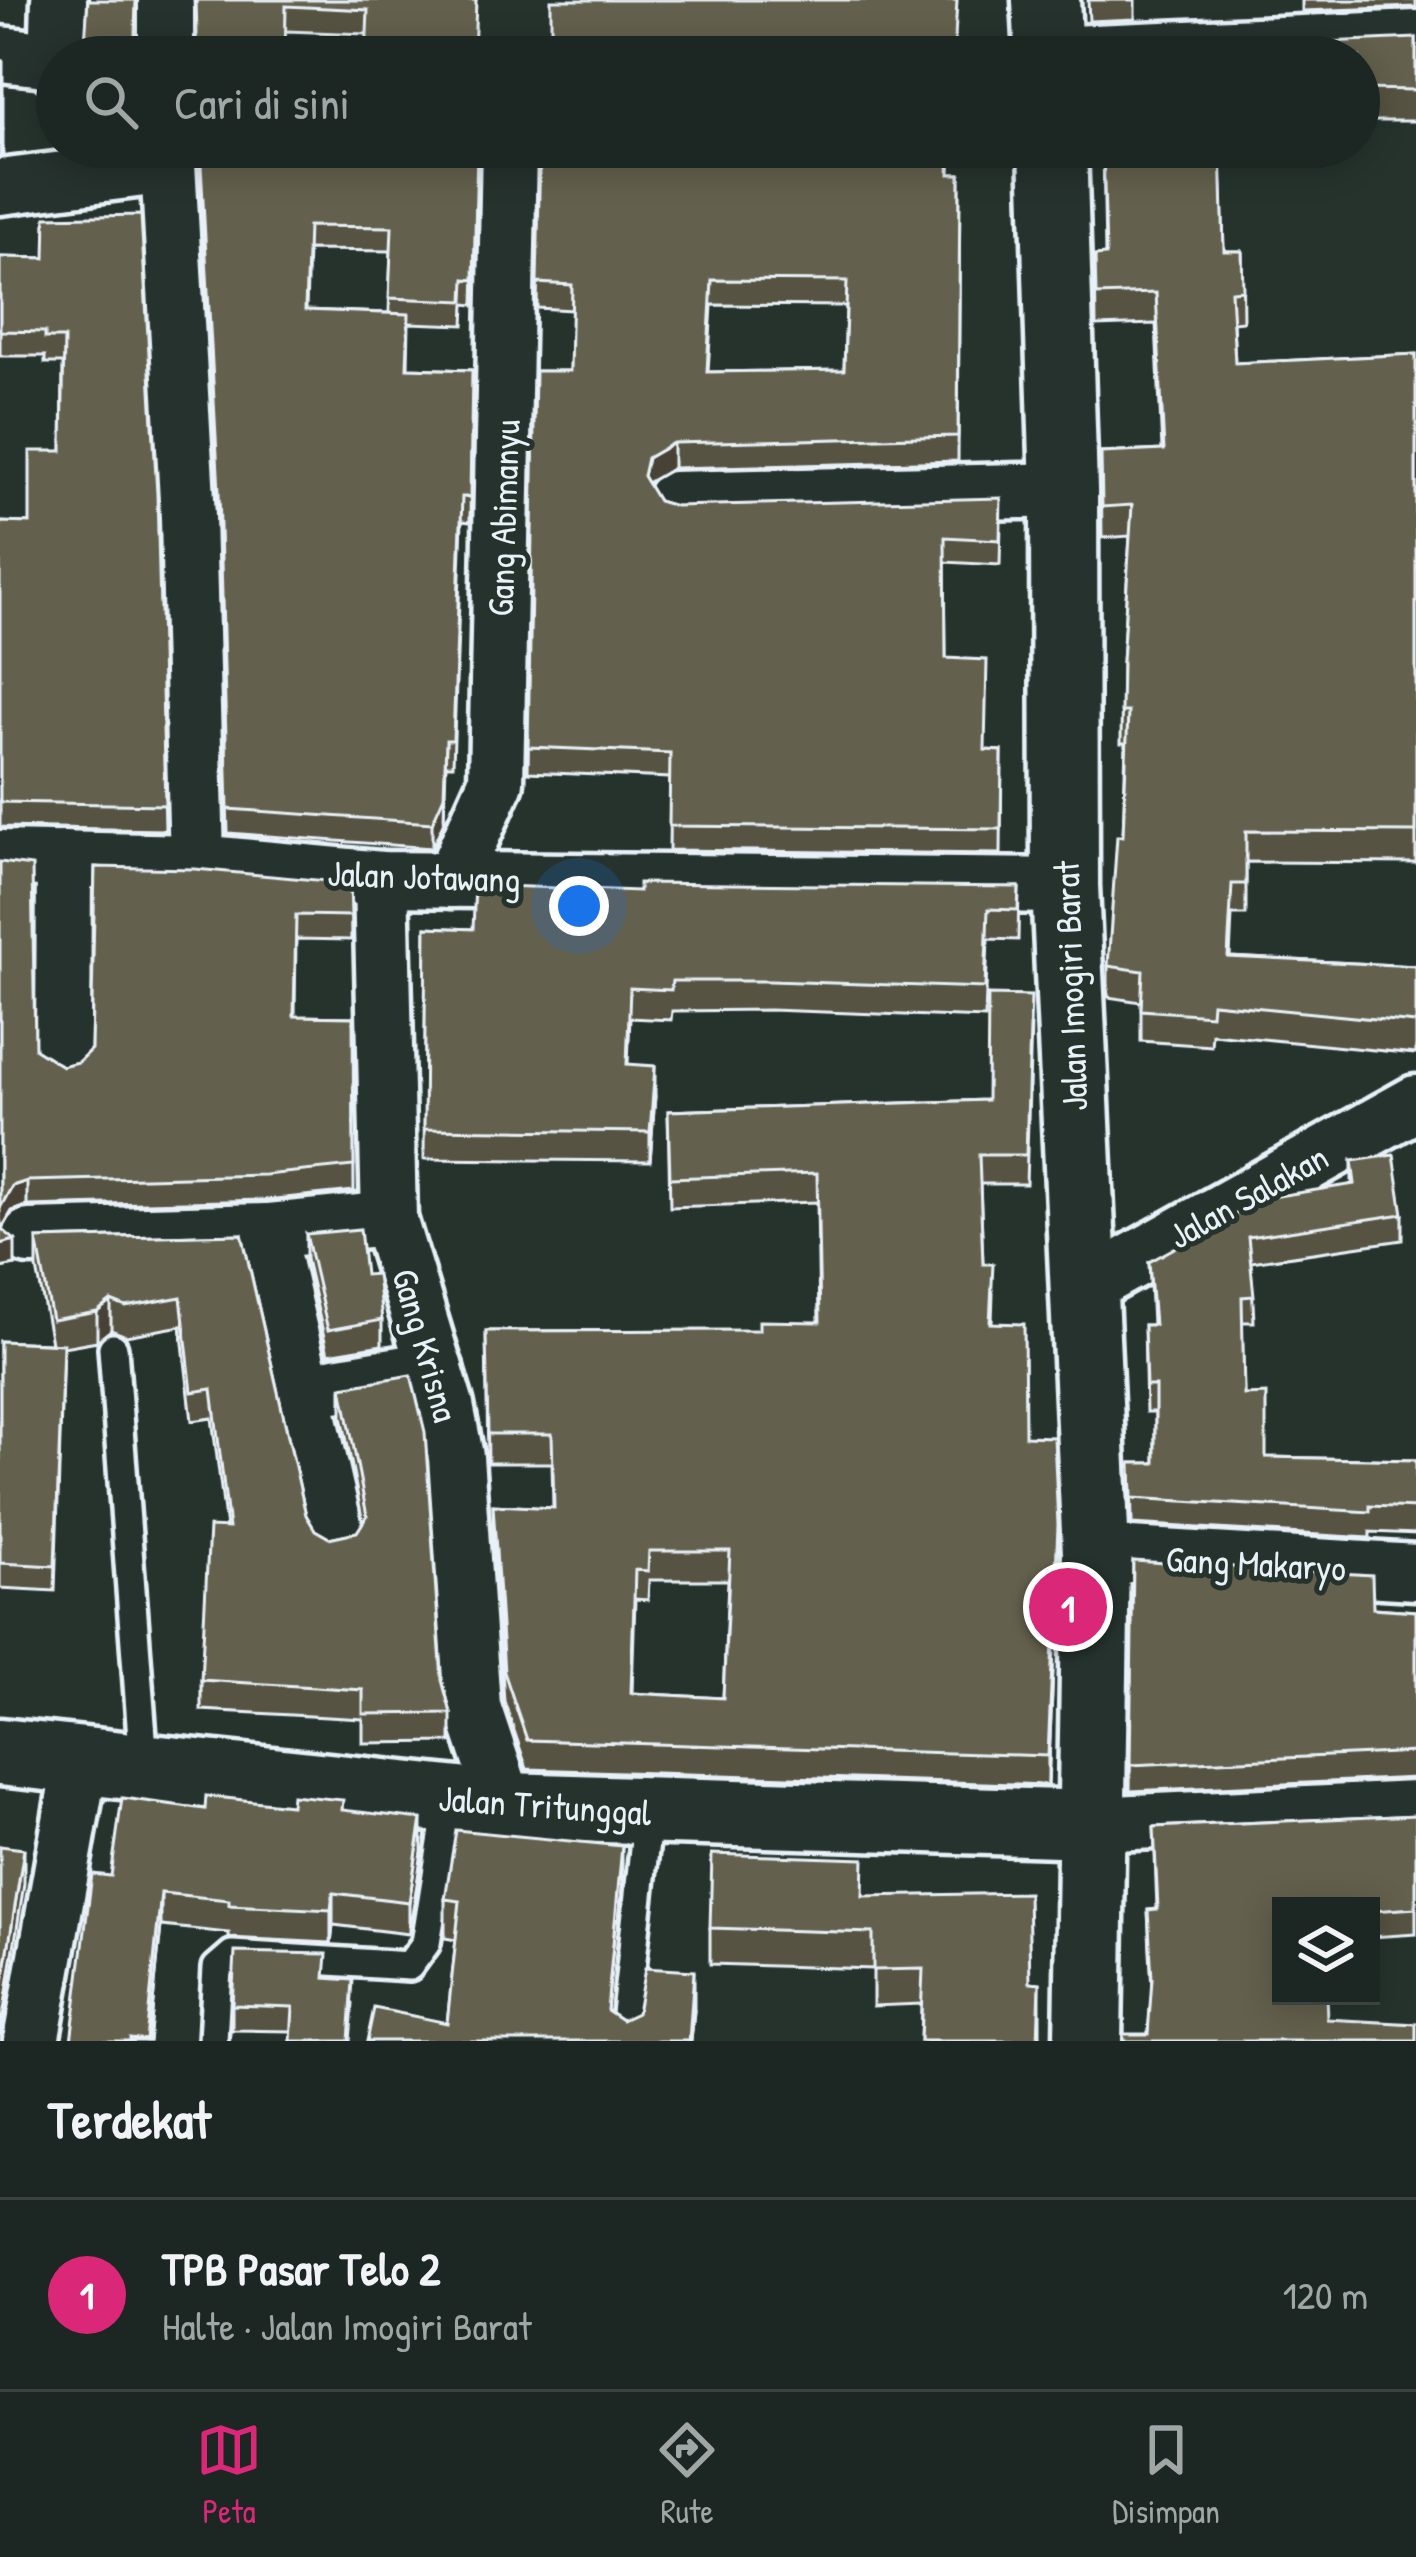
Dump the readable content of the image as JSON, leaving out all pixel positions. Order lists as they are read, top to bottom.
{
  "streets": {
    "main road": ["Jalan Imogiri Barat", "Jalan Tritunggal"],
    "street": [
      "Gang Abimanyu",
      "Jalan Jotawang",
      "Jalan Salakan",
      "Gang Krisna",
      "Gang Makaryo"
    ]
  },
  "crossings": [
    ["Gang Abimanyu", "Jalan Jotawang"],
    ["Jalan Jotawang", "Jalan Imogiri Barat"],
    ["Jalan Jotawang", "Gang Krisna"],
    ["Jalan Imogiri Barat", "Jalan Salakan"],
    ["Jalan Imogiri Barat", "Gang Makaryo"],
    ["Jalan Imogiri Barat", "Jalan Tritunggal"],
    ["Gang Krisna", "Jalan Tritunggal"]
  ],
  "page": {
    "search": "Cari di sini",
    "pins": "1",
    "heading": "Terdekat",
    "list": [
      {
        "mark": "1",
        "name": "TPB Pasar Telo 2",
        "note": "Halte · Jalan Imogiri Barat",
        "value": "120 m"
      }
    ],
    "nav": ["Peta", "Rute", "Disimpan"]
  }
}
